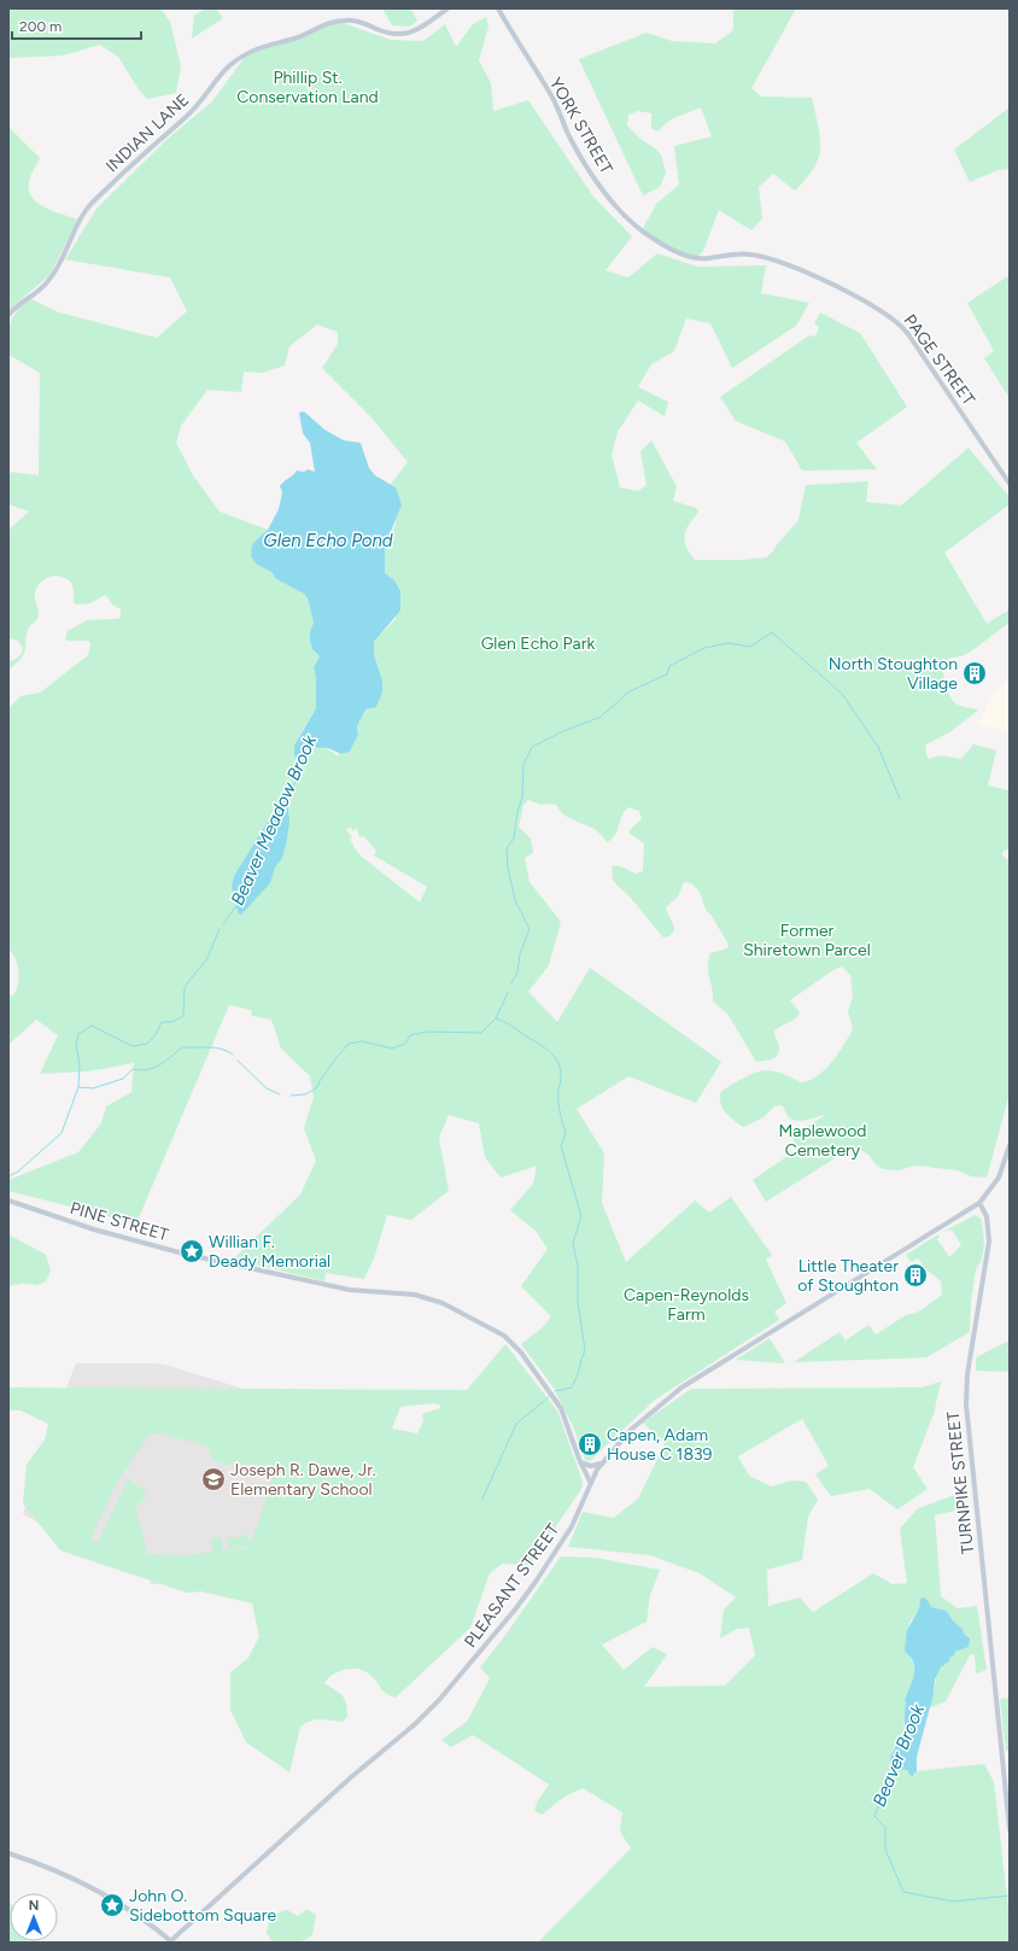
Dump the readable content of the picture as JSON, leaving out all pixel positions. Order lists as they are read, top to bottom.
{
  "streets": {
    "street": [
      "YORK STREET",
      "INDIAN LANE",
      "PAGE STREET",
      "PINE STREET",
      "TURNPIKE STREET",
      "PLEASANT STREET"
    ]
  },
  "crossings": [
    ["YORK STREET", "PAGE STREET"],
    ["PINE STREET", "PLEASANT STREET"],
    ["TURNPIKE STREET", "PLEASANT STREET"]
  ],
  "water": ["Glen Echo Pond", "Beaver Meadow Brook", "Beaver Brook"],
  "parks": [
    "Phillip St. Conservation Land",
    "Glen Echo Park",
    "Former Shiretown Parcel",
    "Maplewood Cemetery",
    "Capen-Reynolds Farm"
  ],
  "places": {
    "building": ["North Stoughton Village", "Little Theater of Stoughton", "Capen, Adam House C 1839"],
    "place": ["Willian F. Deady Memorial", "John O. Sidebottom Square"],
    "school or university": ["Joseph R. Dawe, Jr. Elementary School"]
  },
  "scale_bar": "200 m",
  "north": "top"
}
